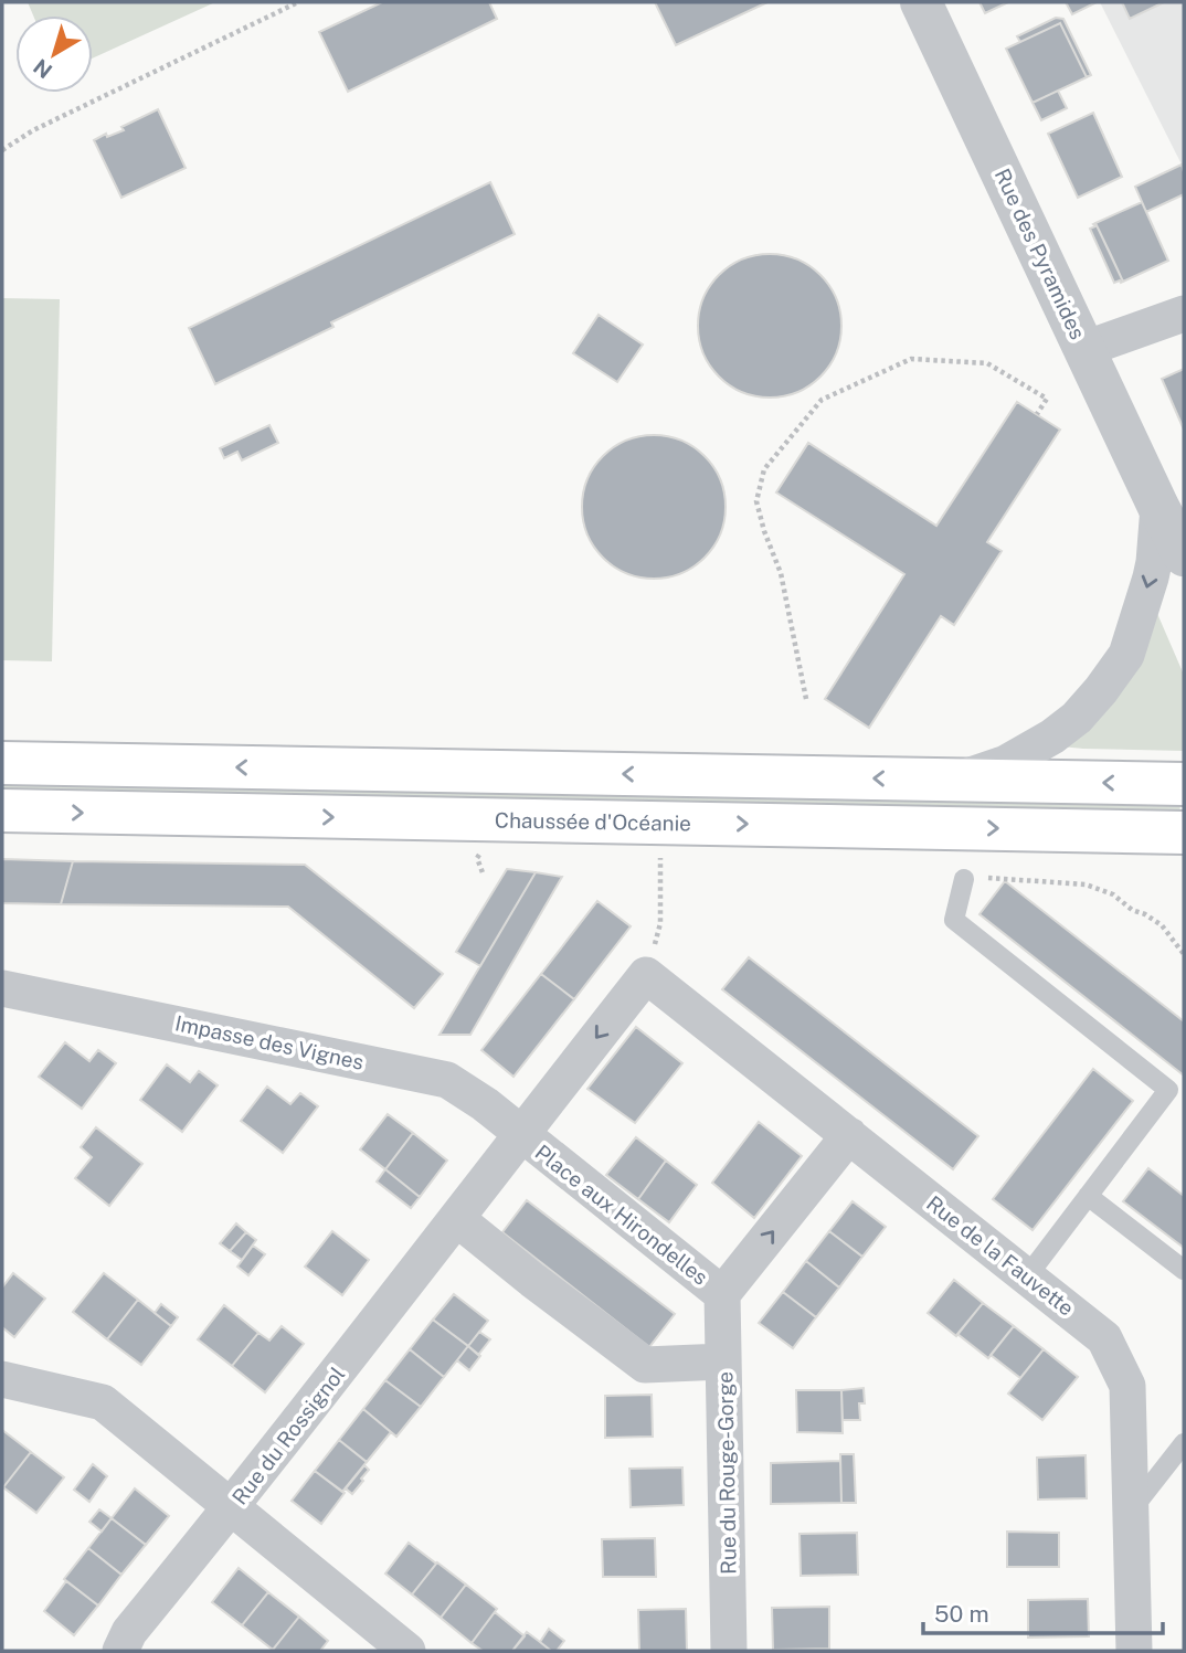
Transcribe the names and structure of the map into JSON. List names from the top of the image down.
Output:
{
  "streets": {
    "main road": ["Chaussée d'Océanie"],
    "street": [
      "Rue des Pyramides",
      "Impasse des Vignes",
      "Place aux Hirondelles",
      "Rue de la Fauvette",
      "Rue du Rossignol",
      "Rue du Rouge-Gorge"
    ]
  },
  "crossings": [
    ["Impasse des Vignes", "Place aux Hirondelles"],
    ["Impasse des Vignes", "Rue du Rossignol"],
    ["Place aux Hirondelles", "Rue de la Fauvette"],
    ["Place aux Hirondelles", "Rue du Rossignol"],
    ["Place aux Hirondelles", "Rue du Rouge-Gorge"]
  ],
  "scale_bar": "50 m",
  "north": "bottom left"
}
